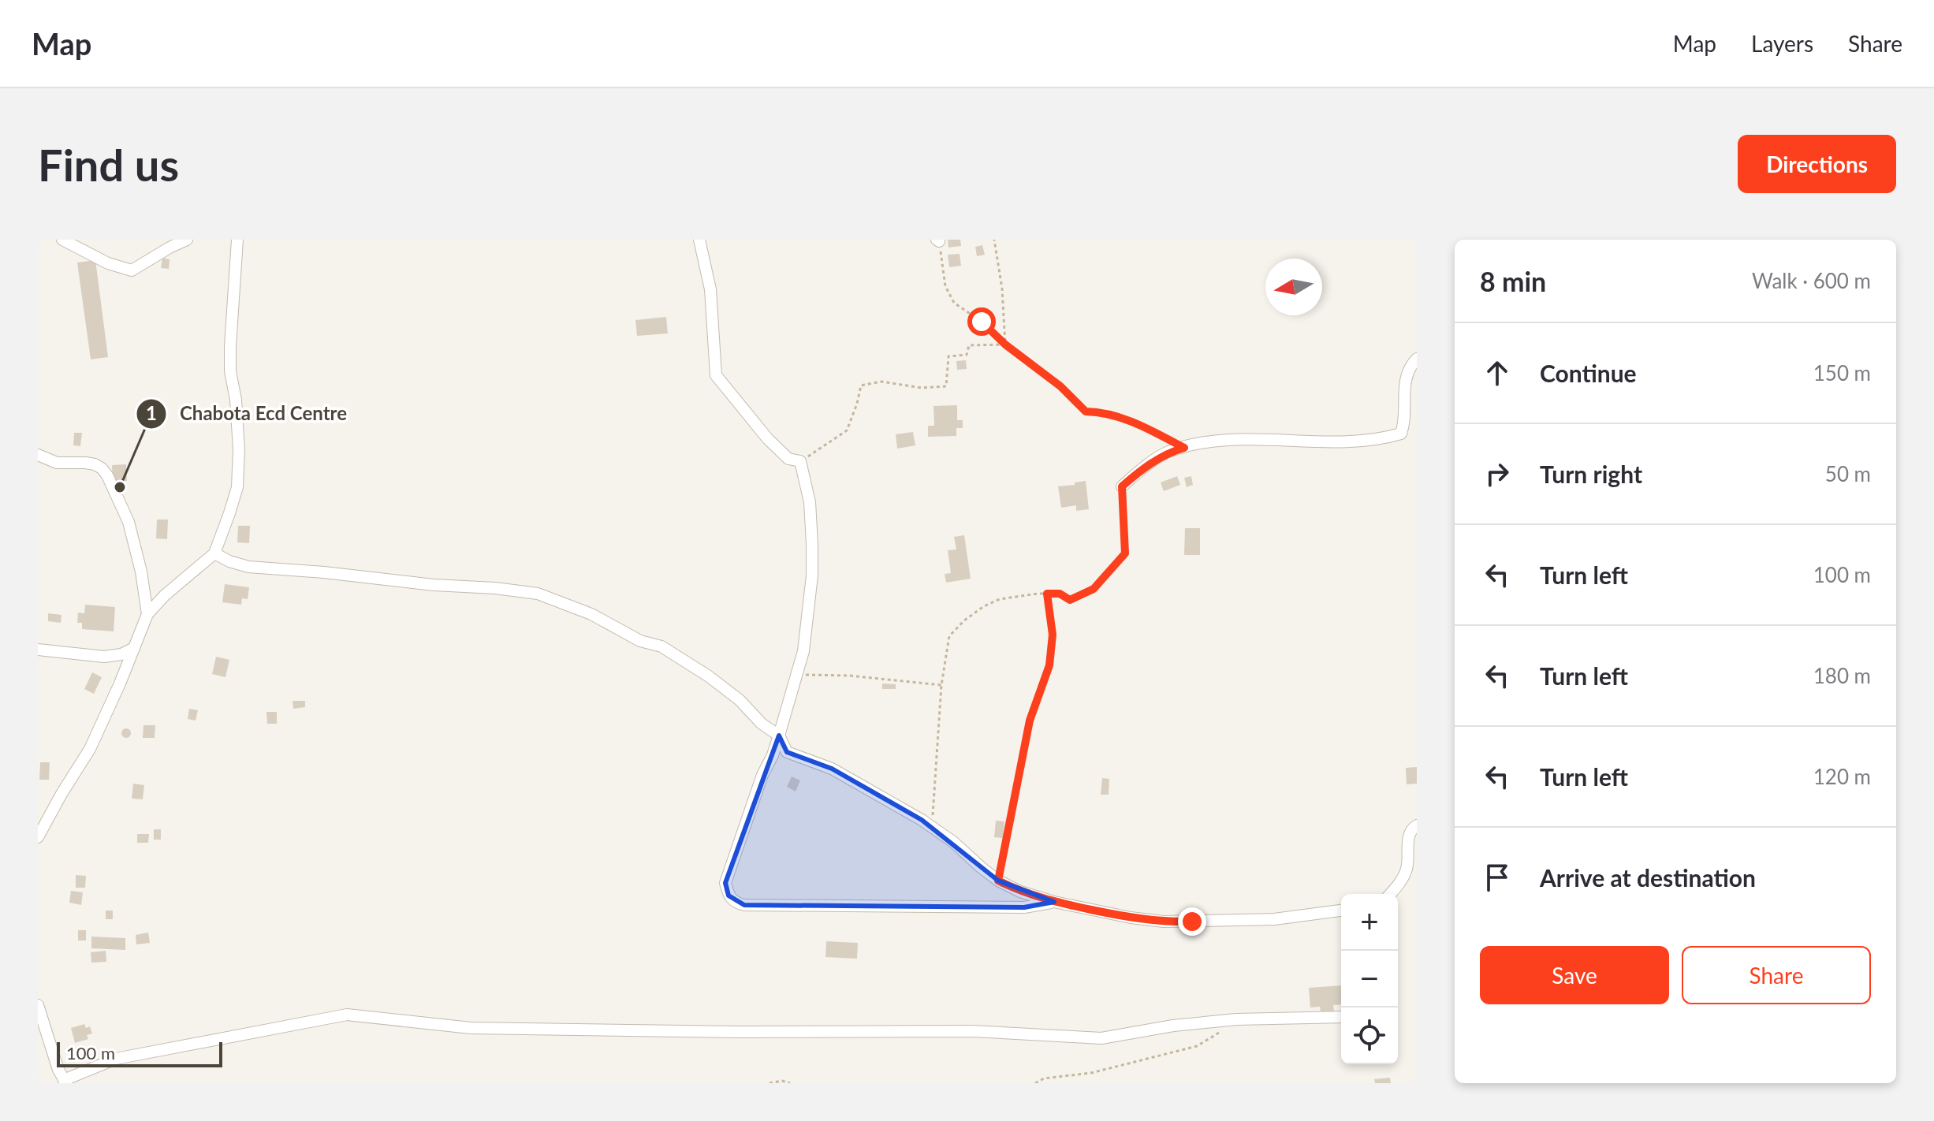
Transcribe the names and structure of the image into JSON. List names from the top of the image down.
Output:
{
  "places": ["Chabota Ecd Centre"],
  "scale_bar": "100 m",
  "north": "left",
  "page": {
    "header": "Map",
    "nav": ["Map", "Layers", "Share"],
    "buttons": [
      "Directions",
      ["Save", "Share"]
    ],
    "title": "Find us",
    "heading": ["8 min", "Walk · 600 m"],
    "list": [
      ["Continue", "150 m"],
      ["Turn right", "50 m"],
      ["Turn left", "100 m"],
      ["Turn left", "180 m"],
      ["Turn left", "120 m"],
      "Arrive at destination"
    ],
    "map_buttons": ["+", "−"],
    "scale": "100 m"
  }
}
